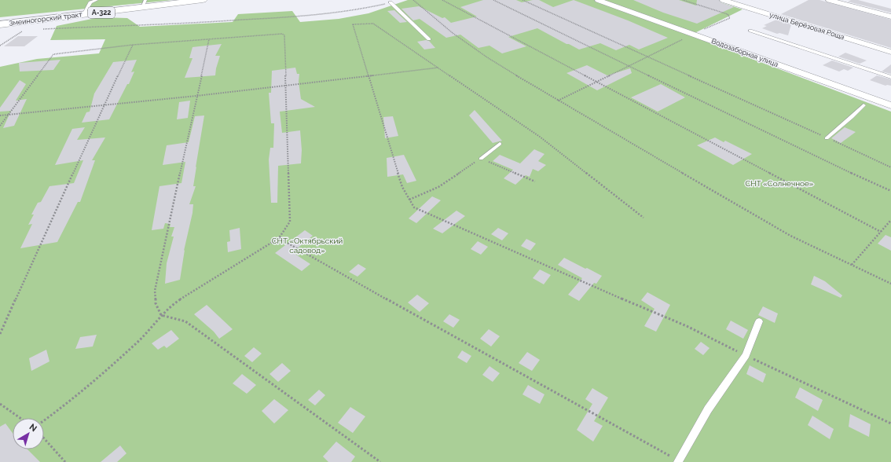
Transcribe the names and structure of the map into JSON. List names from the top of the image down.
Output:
{
  "streets": {
    "highway": ["А-322", "Змеиногорский тракт"],
    "street": ["улица Берёзовая Роща", "Водозаборная улица"]
  },
  "parks": ["СНТ «Солнечное»", "СНТ «Октябрьский садовод»"],
  "north": "top right"
}
